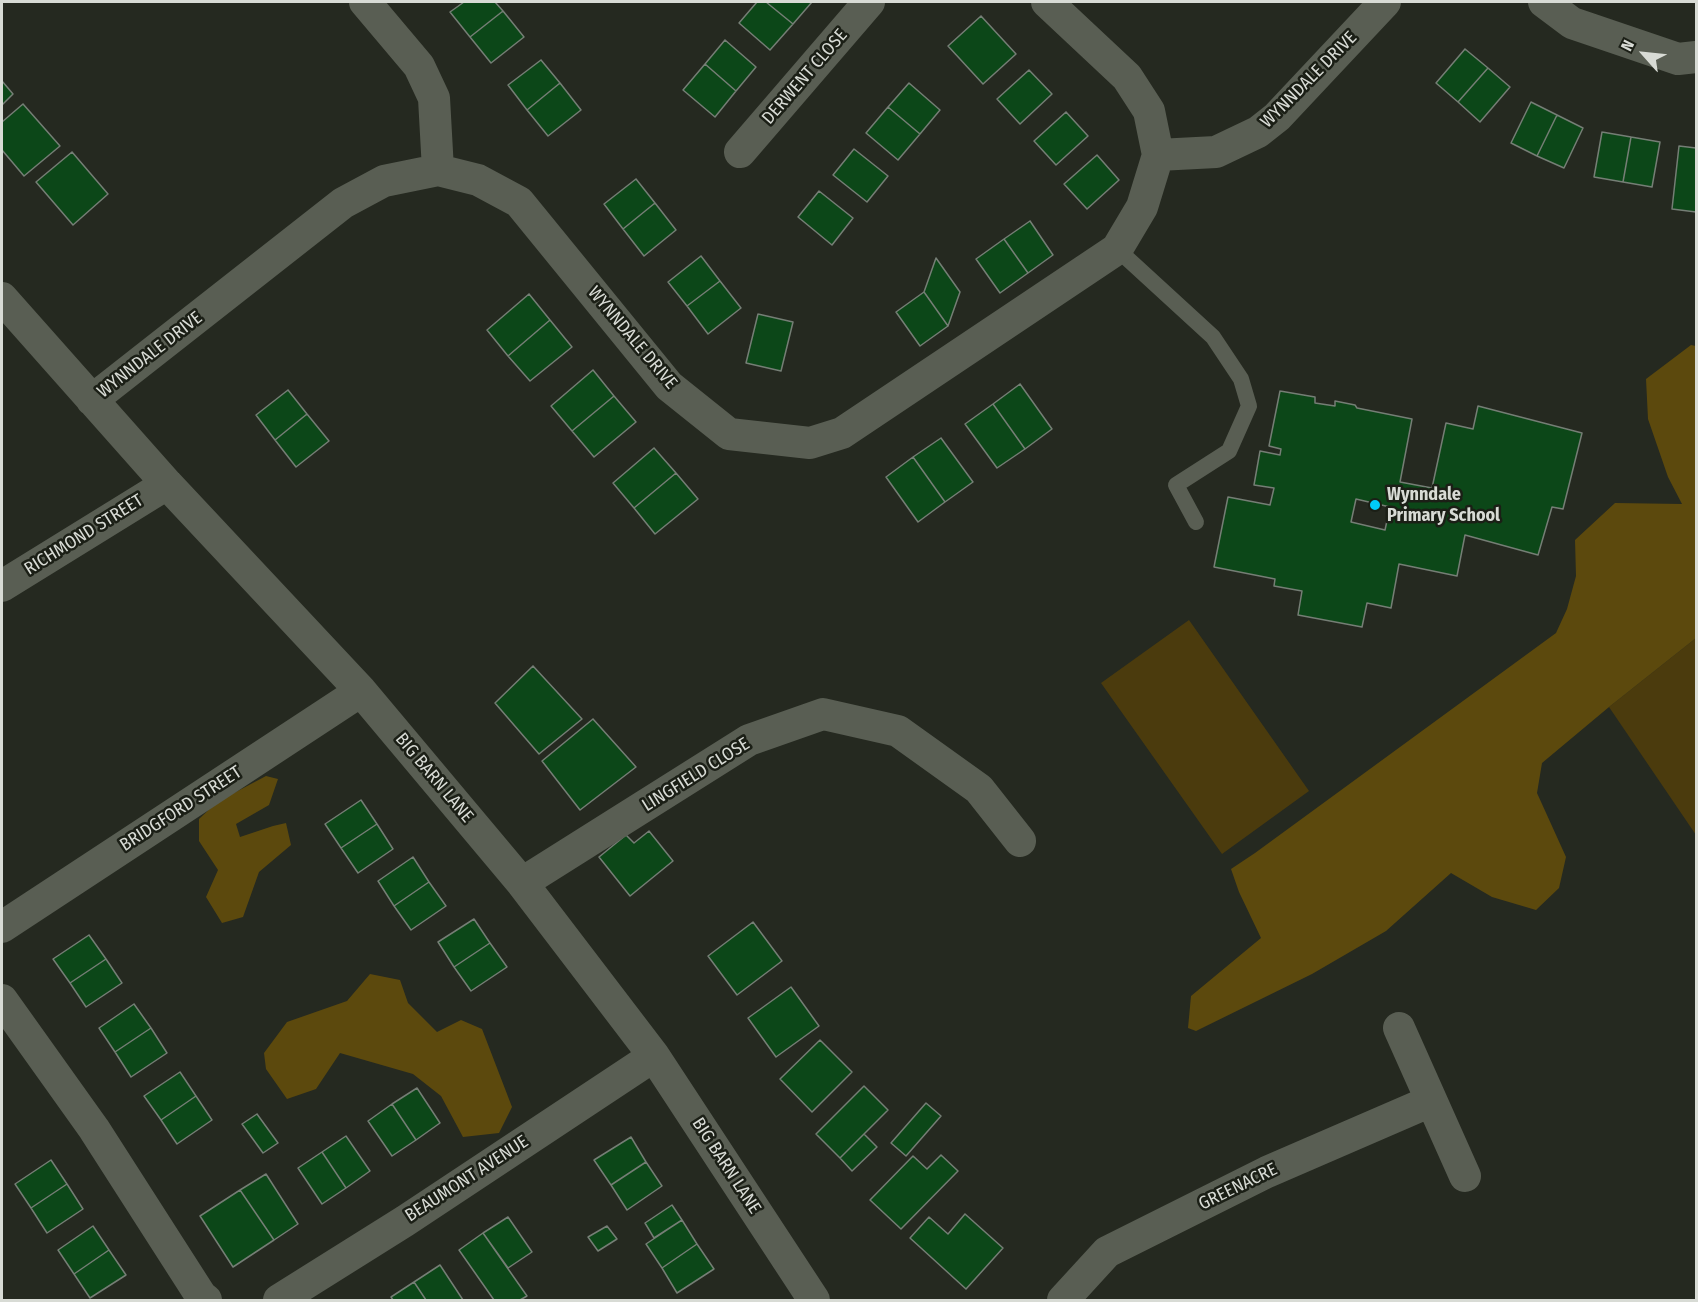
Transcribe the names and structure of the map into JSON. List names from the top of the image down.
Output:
{
  "streets": {
    "street": [
      "DERWENT CLOSE",
      "WYNNDALE DRIVE",
      "RICHMOND STREET",
      "LINGFIELD CLOSE",
      "BIG BARN LANE",
      "BRIDGFORD STREET",
      "BEAUMONT AVENUE",
      "GREENACRE"
    ]
  },
  "crossings": [
    ["WYNNDALE DRIVE", "BIG BARN LANE"],
    ["RICHMOND STREET", "BIG BARN LANE"],
    ["LINGFIELD CLOSE", "BIG BARN LANE"],
    ["BIG BARN LANE", "BRIDGFORD STREET"],
    ["BIG BARN LANE", "BEAUMONT AVENUE"]
  ],
  "places": ["Wynndale Primary School"],
  "north": "top left"
}
